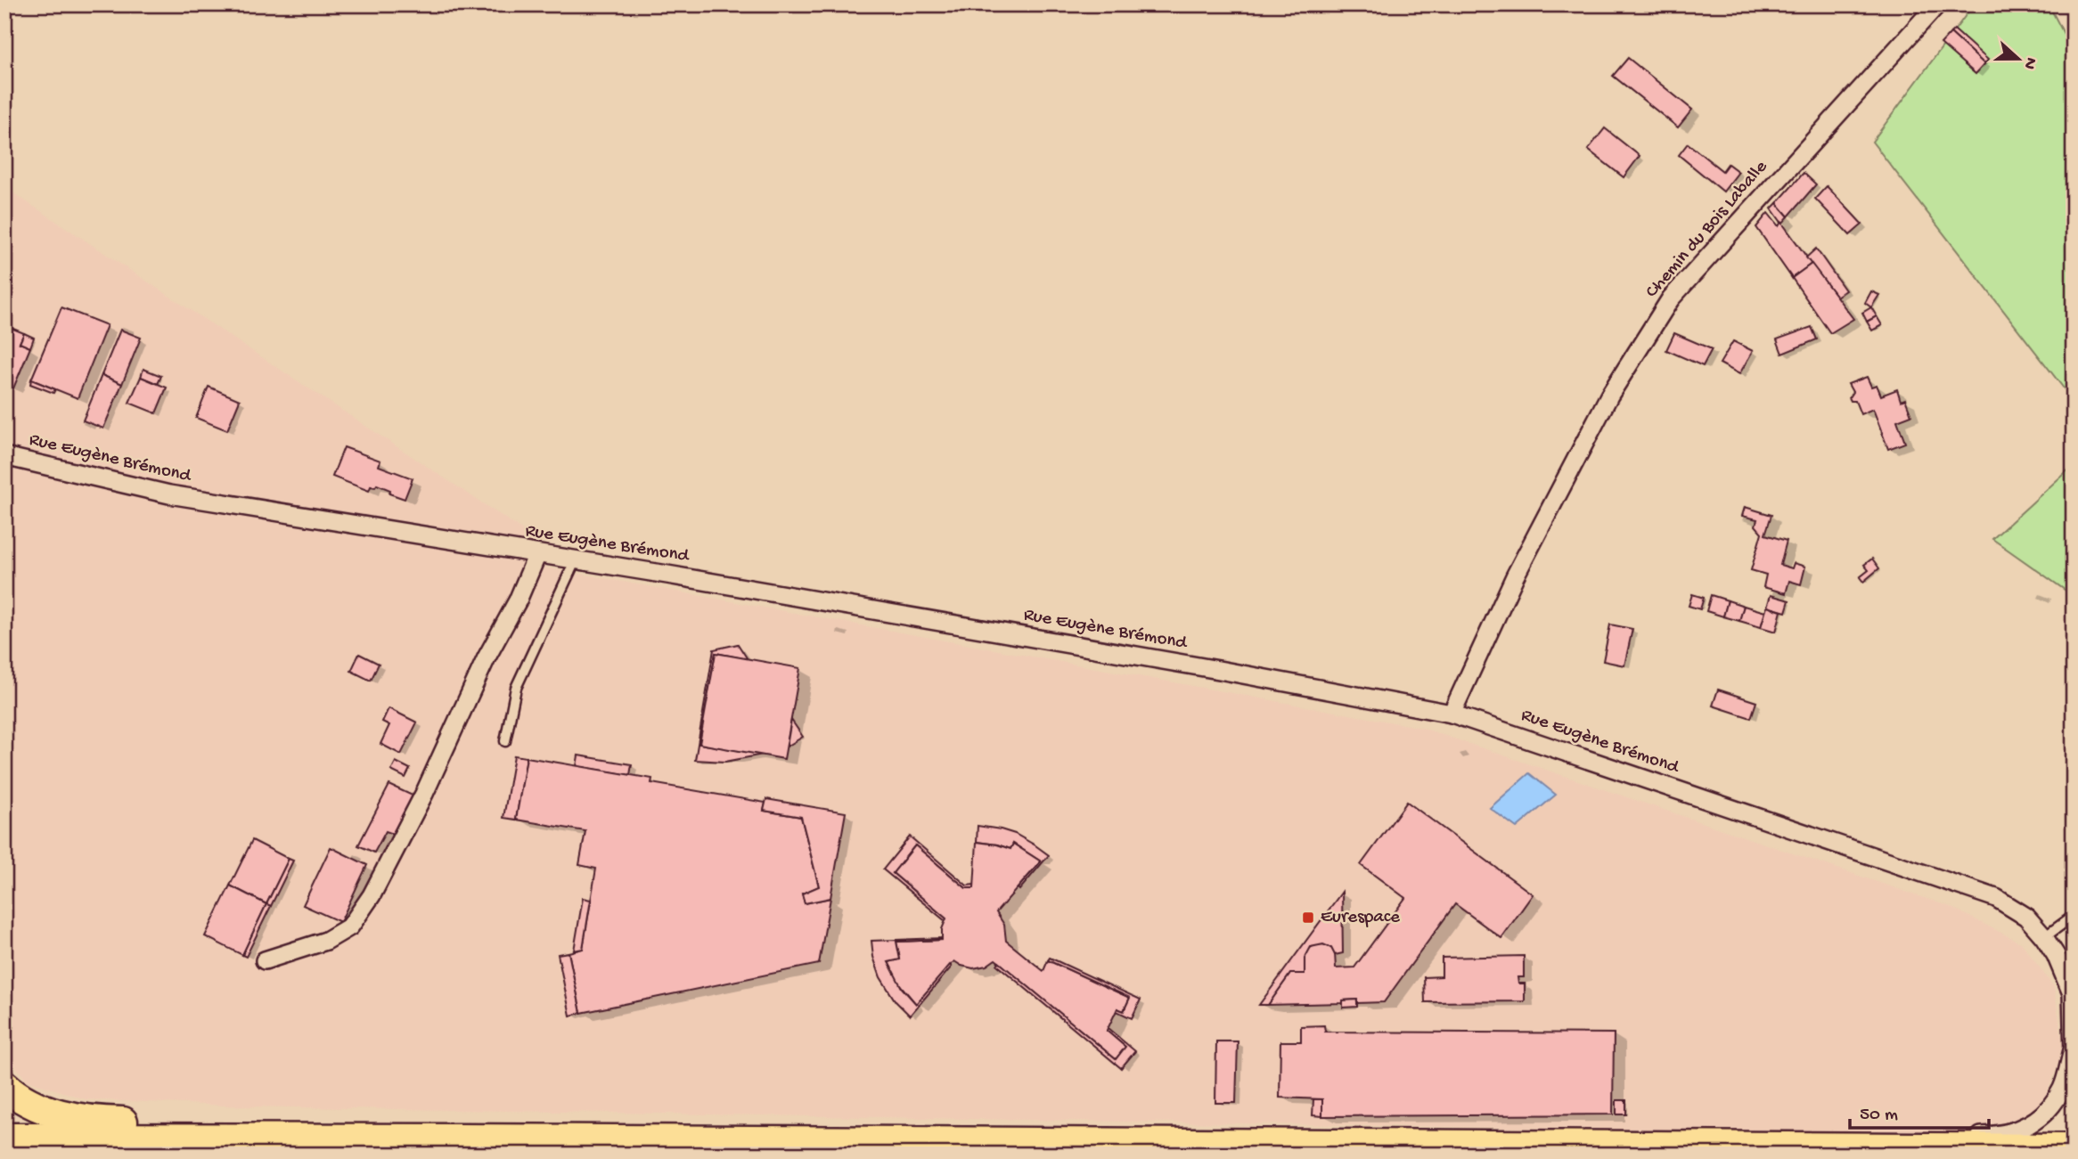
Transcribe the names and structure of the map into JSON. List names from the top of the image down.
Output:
{
  "streets": {
    "street": ["Chemin du Bois Laballe", "Rue Eugène Brémond"]
  },
  "crossings": [
    ["Chemin du Bois Laballe", "Rue Eugène Brémond"]
  ],
  "places": {
    "transit": ["Eurespace"]
  },
  "scale_bar": "50 m",
  "north": "right"
}
